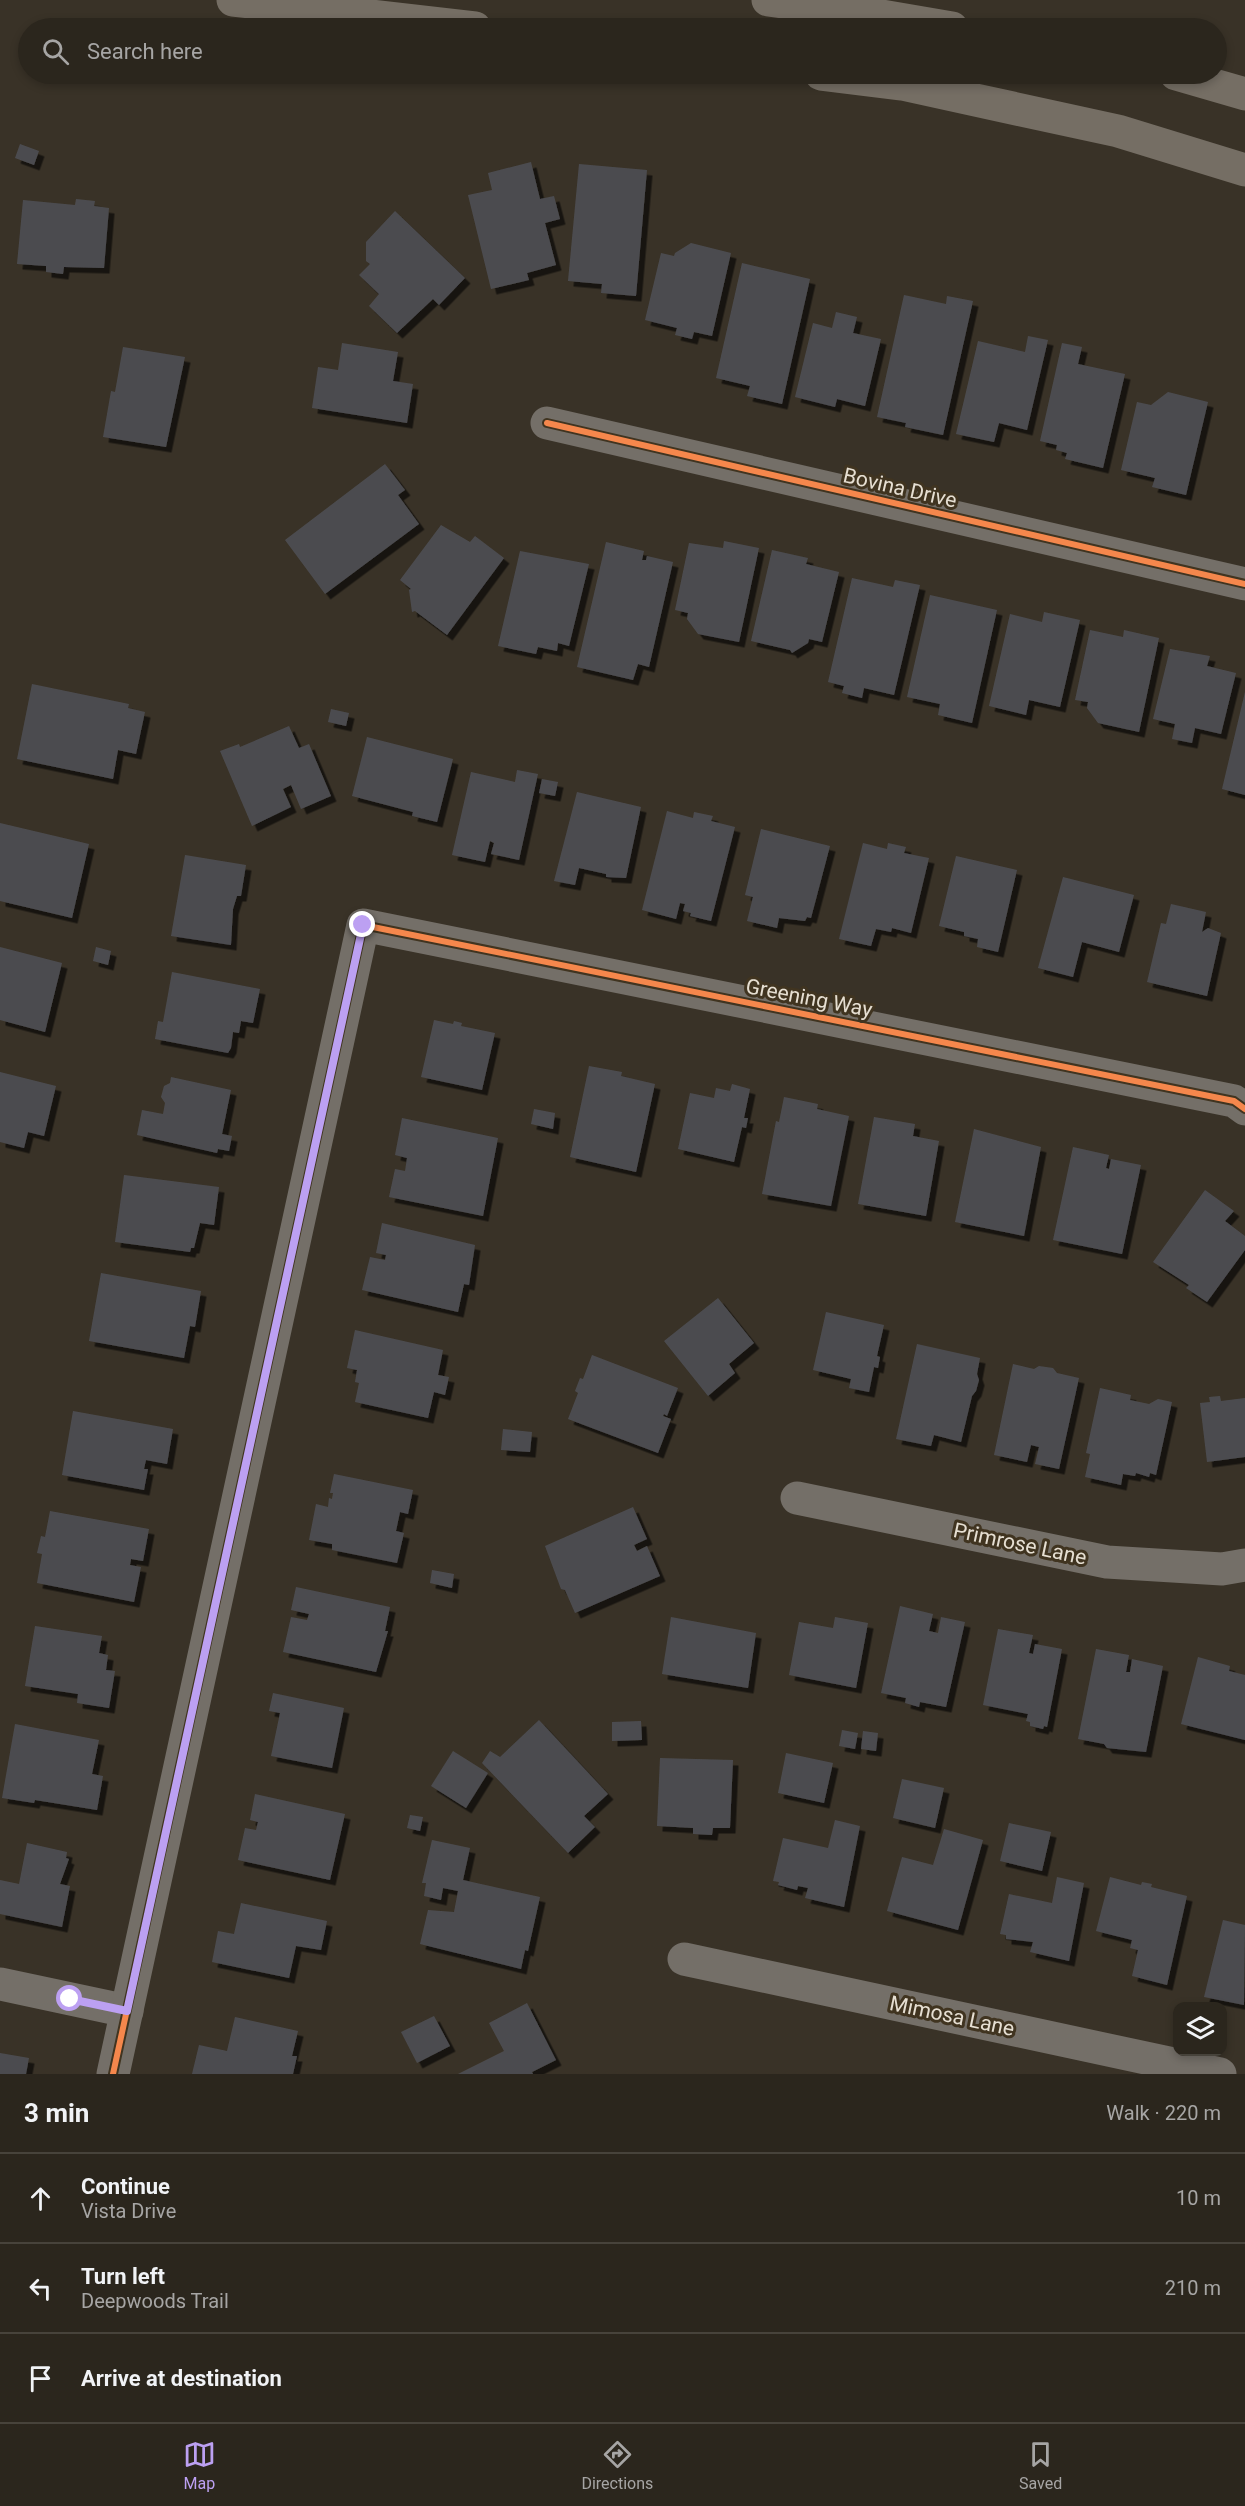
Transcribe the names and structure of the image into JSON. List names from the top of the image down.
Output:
{
  "streets": {
    "street": [
      "Bovina Drive",
      "Greening Way",
      "Primrose Lane",
      "Mimosa Lane"
    ]
  },
  "page": {
    "search": "Search here",
    "heading": ["3 min", "Walk · 220 m"],
    "list": [
      ["Continue", "Vista Drive", "10 m"],
      ["Turn left", "Deepwoods Trail", "210 m"],
      "Arrive at destination"
    ],
    "nav": ["Map", "Directions", "Saved"]
  }
}
